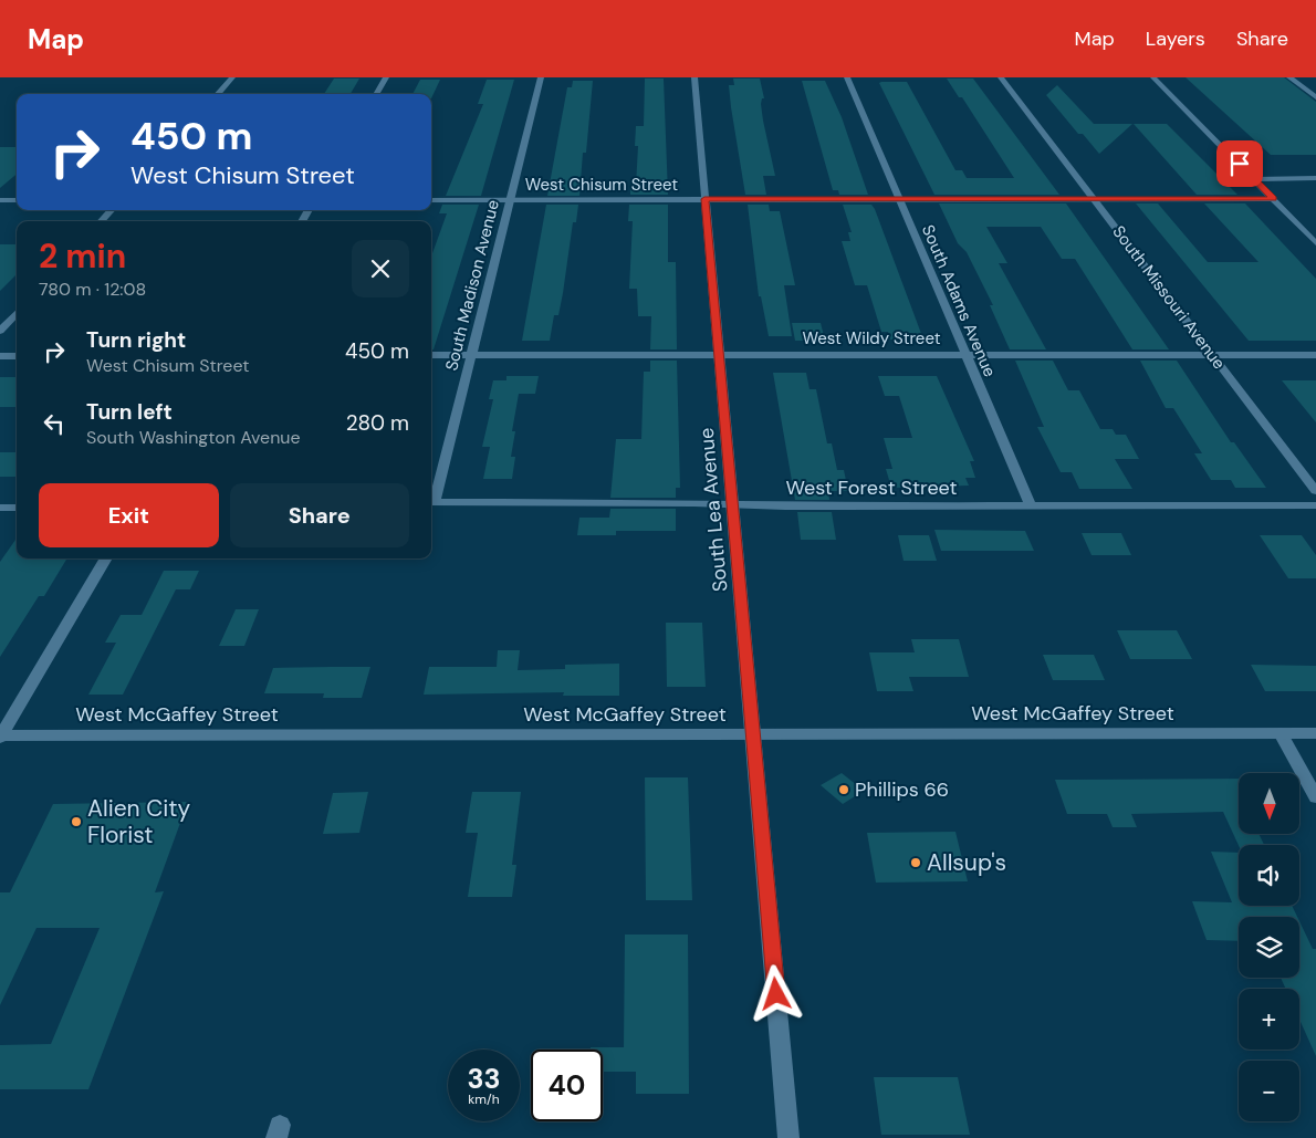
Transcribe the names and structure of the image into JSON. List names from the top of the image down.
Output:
{
  "streets": {
    "street": [
      "West Chisum Street",
      "South Madison Avenue",
      "South Missouri Avenue",
      "South Adams Avenue",
      "West Wildy Street",
      "West Forest Street",
      "South Lea Avenue",
      "West McGaffey Street"
    ]
  },
  "crossings": [
    ["West Chisum Street", "South Madison Avenue"],
    ["West Chisum Street", "South Missouri Avenue"],
    ["West Chisum Street", "South Adams Avenue"],
    ["West Chisum Street", "South Lea Avenue"],
    ["South Madison Avenue", "West Wildy Street"],
    ["South Madison Avenue", "West Forest Street"],
    ["South Missouri Avenue", "West Wildy Street"],
    ["South Adams Avenue", "West Wildy Street"],
    ["South Adams Avenue", "West Forest Street"],
    ["West Wildy Street", "South Lea Avenue"],
    ["West Forest Street", "South Lea Avenue"],
    ["South Lea Avenue", "West McGaffey Street"]
  ],
  "places": ["Phillips 66", "Alien City Florist", "Allsup's"],
  "north": "bottom",
  "page": {
    "header": "Map",
    "nav": ["Map", "Layers", "Share"],
    "turn": ["450 m", "West Chisum Street"],
    "heading": ["2 min", "780 m · 12:08"],
    "list": [
      {
        "name": "Turn right",
        "note": "West Chisum Street",
        "value": "450 m"
      },
      {
        "name": "Turn left",
        "note": "South Washington Avenue",
        "value": "280 m"
      }
    ],
    "buttons": ["Exit", "Share"],
    "map_buttons": ["+", "−"],
    "speed": "33 km/h",
    "limit": "40"
  }
}
